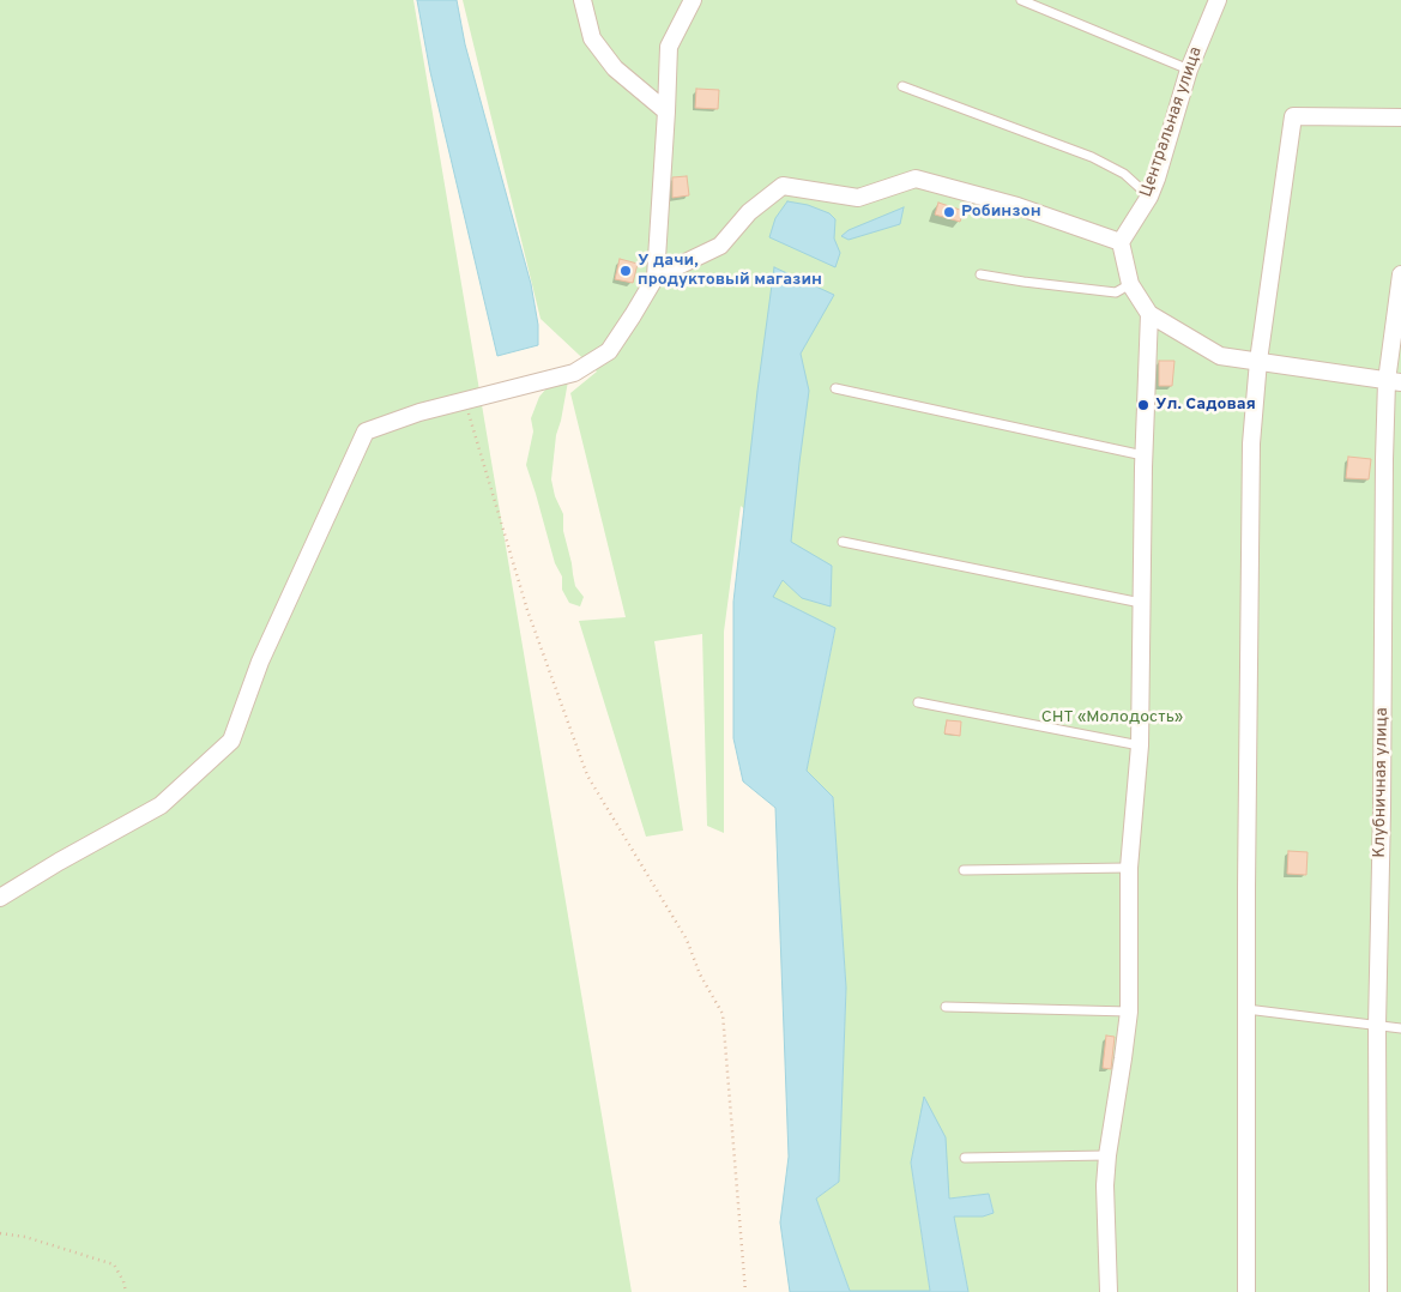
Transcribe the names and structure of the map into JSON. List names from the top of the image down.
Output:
{
  "streets": {
    "street": ["Центральная улица", "Клубничная улица"]
  },
  "parks": ["СНТ «Молодость»"],
  "places": ["Робинзон", "У дачи, продуктовый магазин", "Ул. Садовая"]
}
